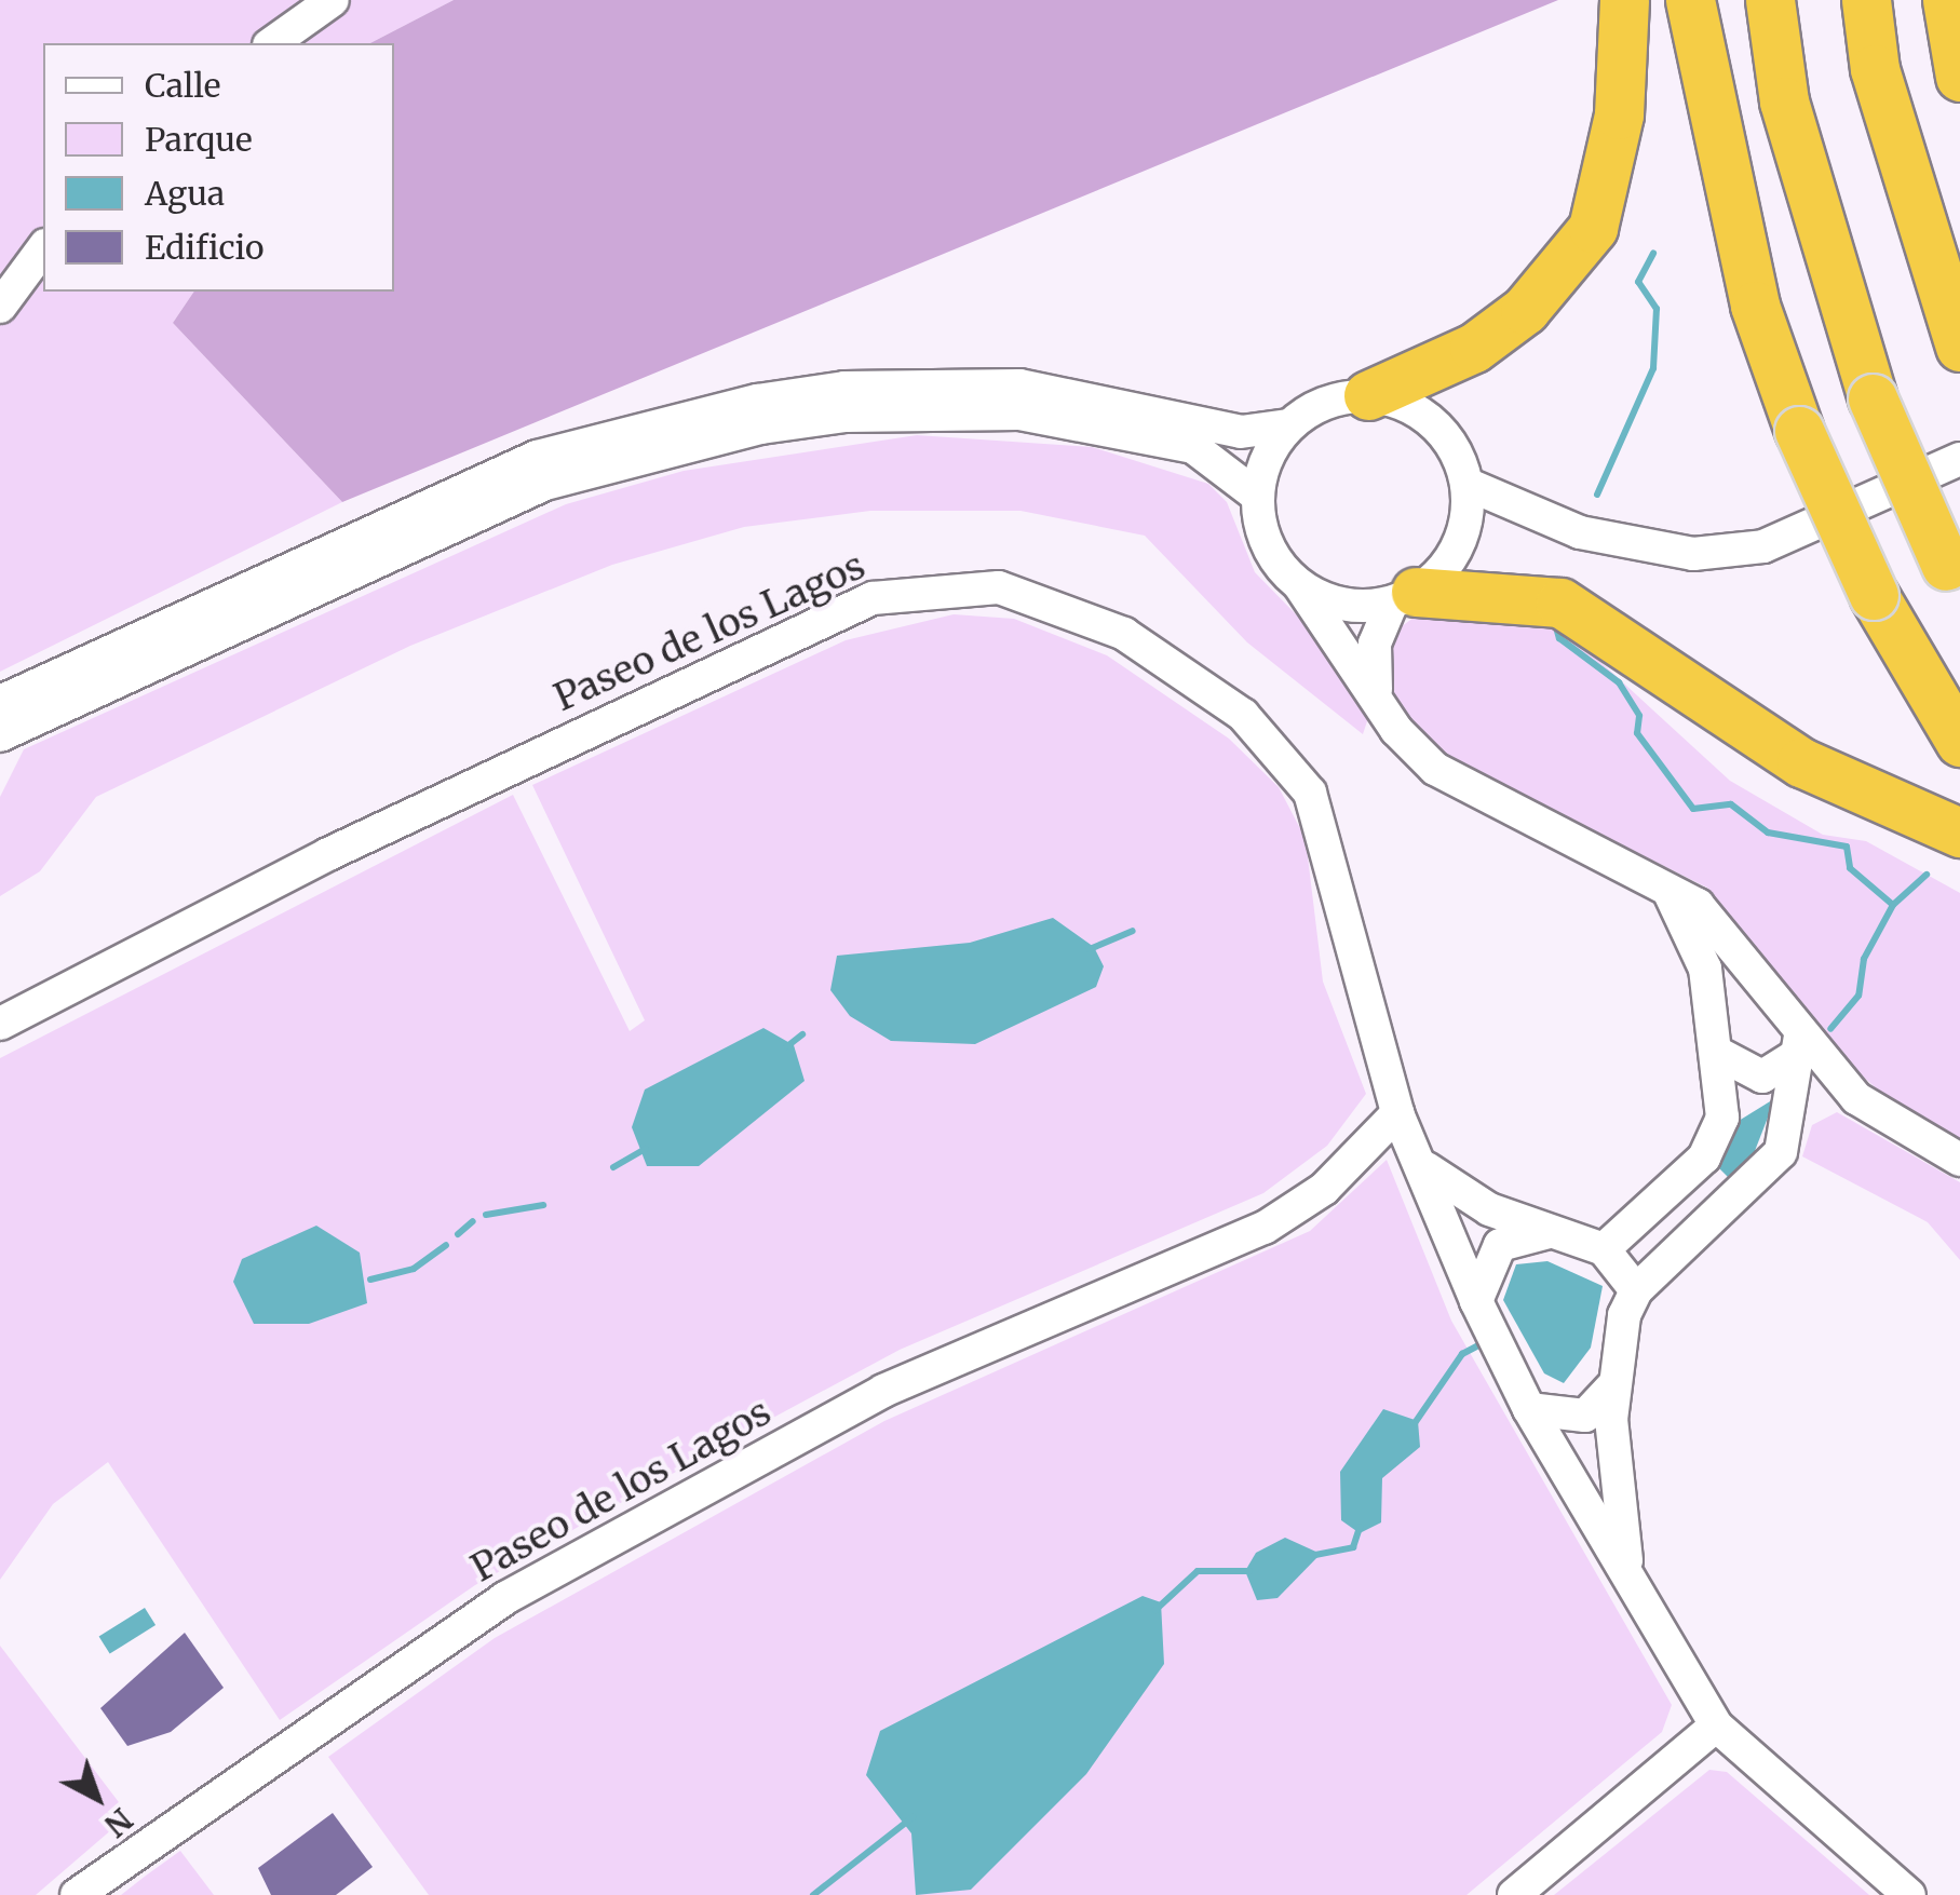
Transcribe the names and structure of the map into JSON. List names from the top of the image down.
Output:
{
  "streets": {
    "street": ["Paseo de los Lagos"]
  },
  "legend": [
    "Calle",
    "Parque",
    "Agua",
    "Edificio"
  ],
  "north": "bottom right"
}
